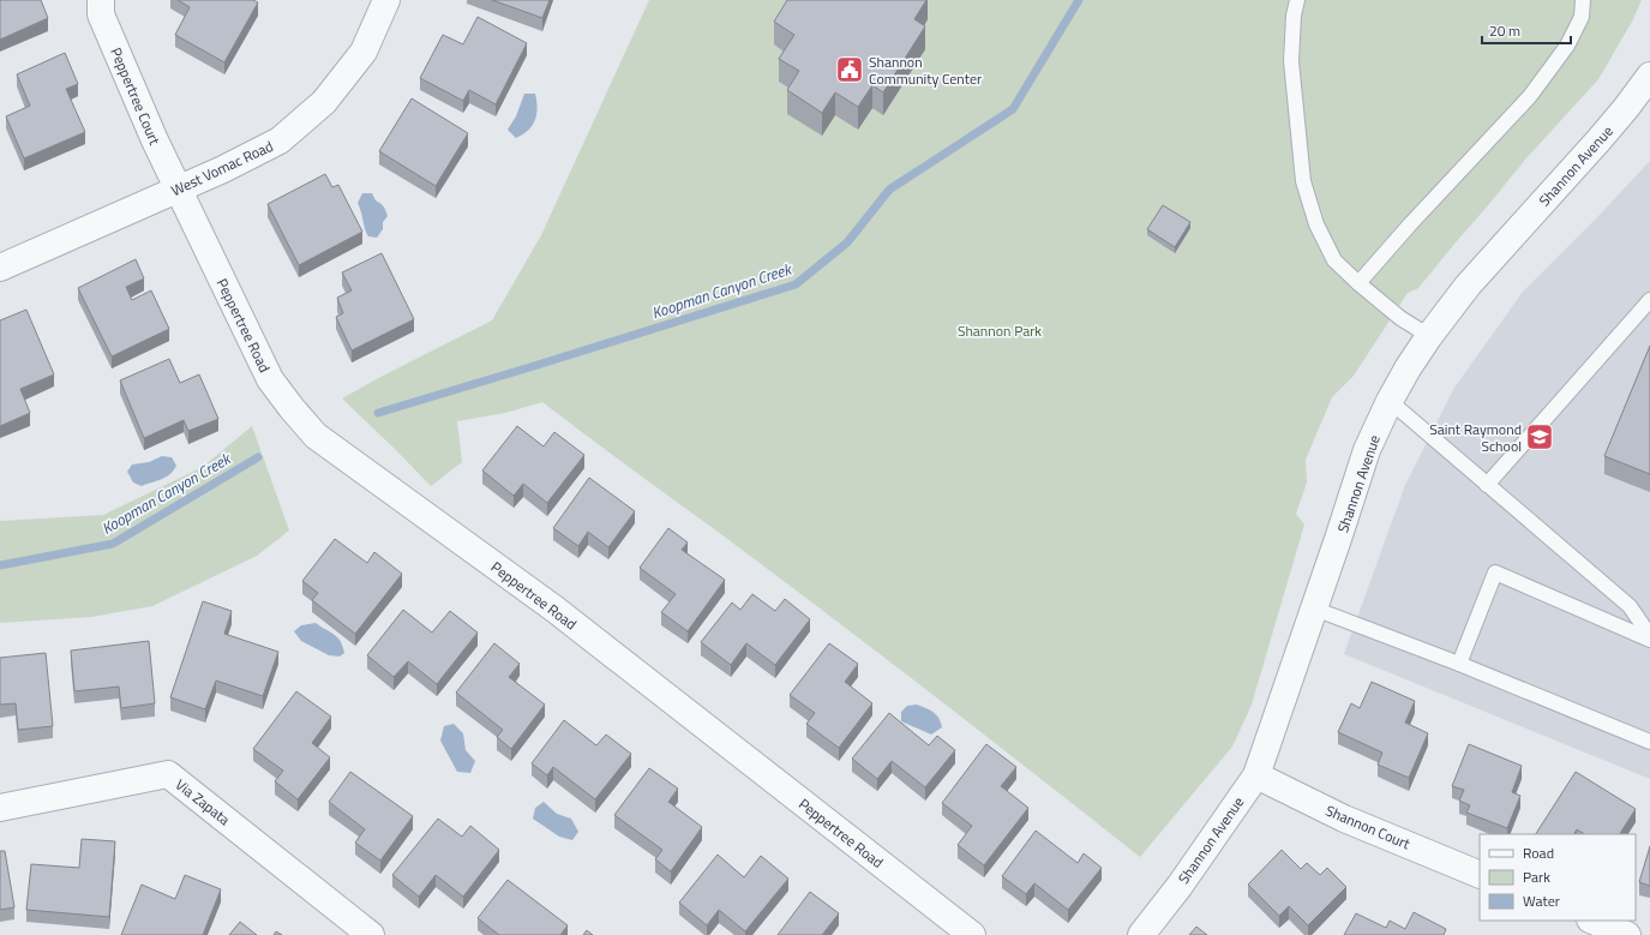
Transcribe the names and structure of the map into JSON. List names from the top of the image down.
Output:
{
  "streets": {
    "street": [
      "Peppertree Court",
      "Shannon Avenue",
      "West Vomac Road",
      "Peppertree Road",
      "Via Zapata",
      "Shannon Court"
    ]
  },
  "crossings": [
    ["Peppertree Court", "West Vomac Road"],
    ["Peppertree Court", "Peppertree Road"],
    ["Shannon Avenue", "Shannon Court"],
    ["West Vomac Road", "Peppertree Road"]
  ],
  "water": ["Koopman Canyon Creek"],
  "parks": ["Shannon Park"],
  "places": {
    "public building": ["Shannon Community Center"],
    "school or university": ["Saint Raymond School"]
  },
  "legend": ["Road", "Park", "Water"],
  "scale_bar": "20 m"
}
